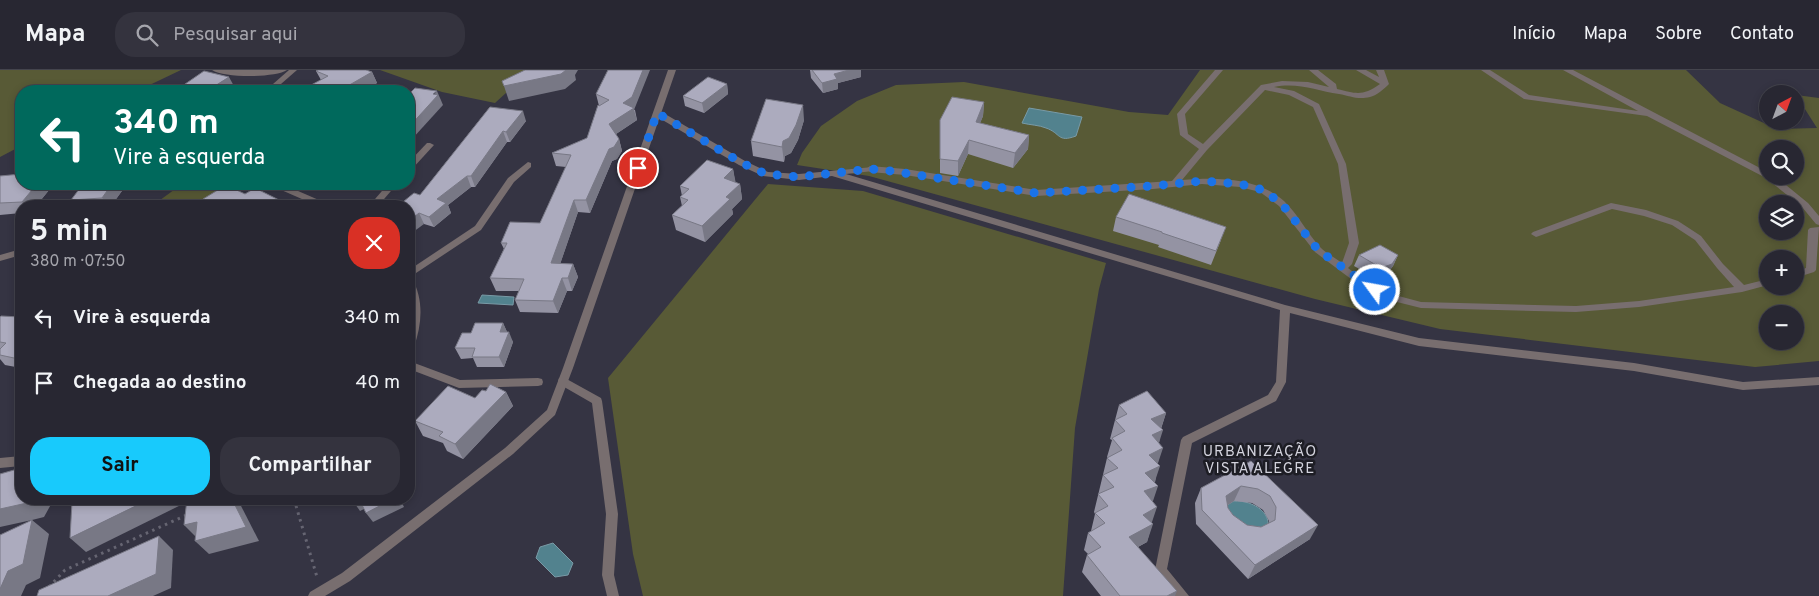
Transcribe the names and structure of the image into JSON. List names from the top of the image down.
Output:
{
  "districts": ["URBANIZAÇÃO VISTA ALEGRE"],
  "north": "top right",
  "page": {
    "header": "Mapa",
    "search": "Pesquisar aqui",
    "nav": [
      "Início",
      "Mapa",
      "Sobre",
      "Contato"
    ],
    "map_buttons": ["+", "−"],
    "turn": ["340 m", "Vire à esquerda"],
    "heading": ["5 min", "380 m · 07:50"],
    "list": [
      {
        "name": "Vire à esquerda",
        "value": "340 m"
      },
      {
        "name": "Chegada ao destino",
        "value": "40 m"
      }
    ],
    "buttons": ["Sair", "Compartilhar"]
  }
}
